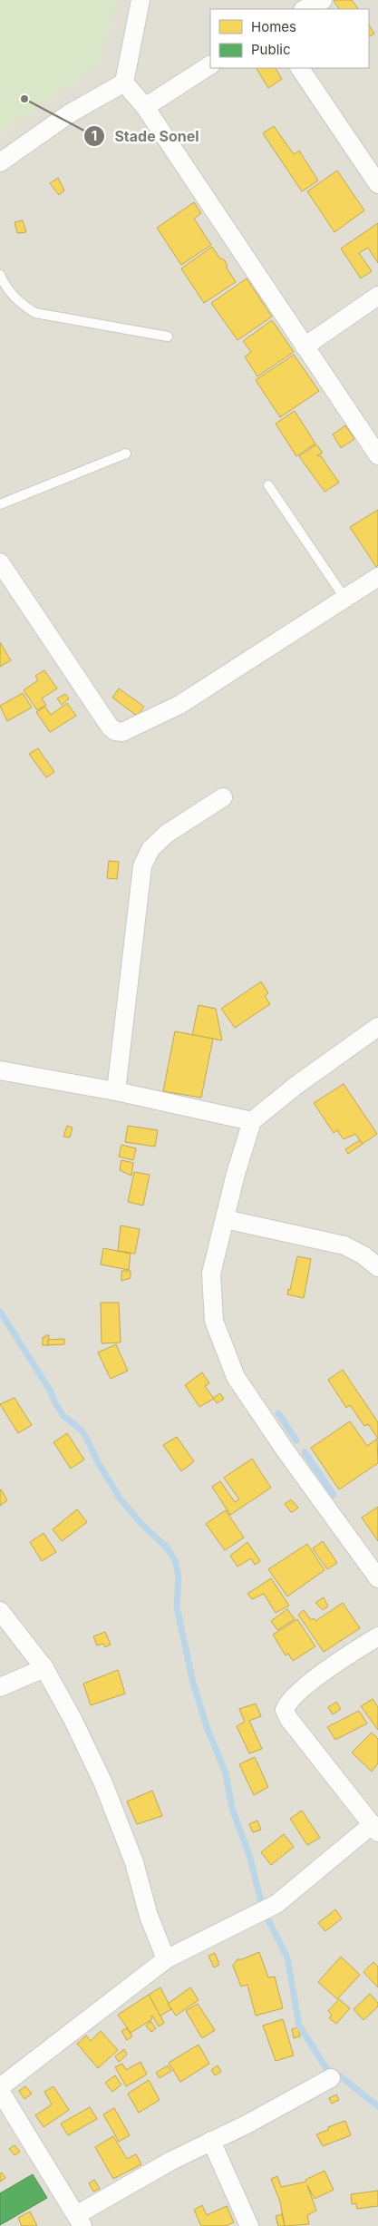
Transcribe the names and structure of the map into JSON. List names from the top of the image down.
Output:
{
  "places": ["Stade Sonel"],
  "legend": ["Homes", "Public"]
}
